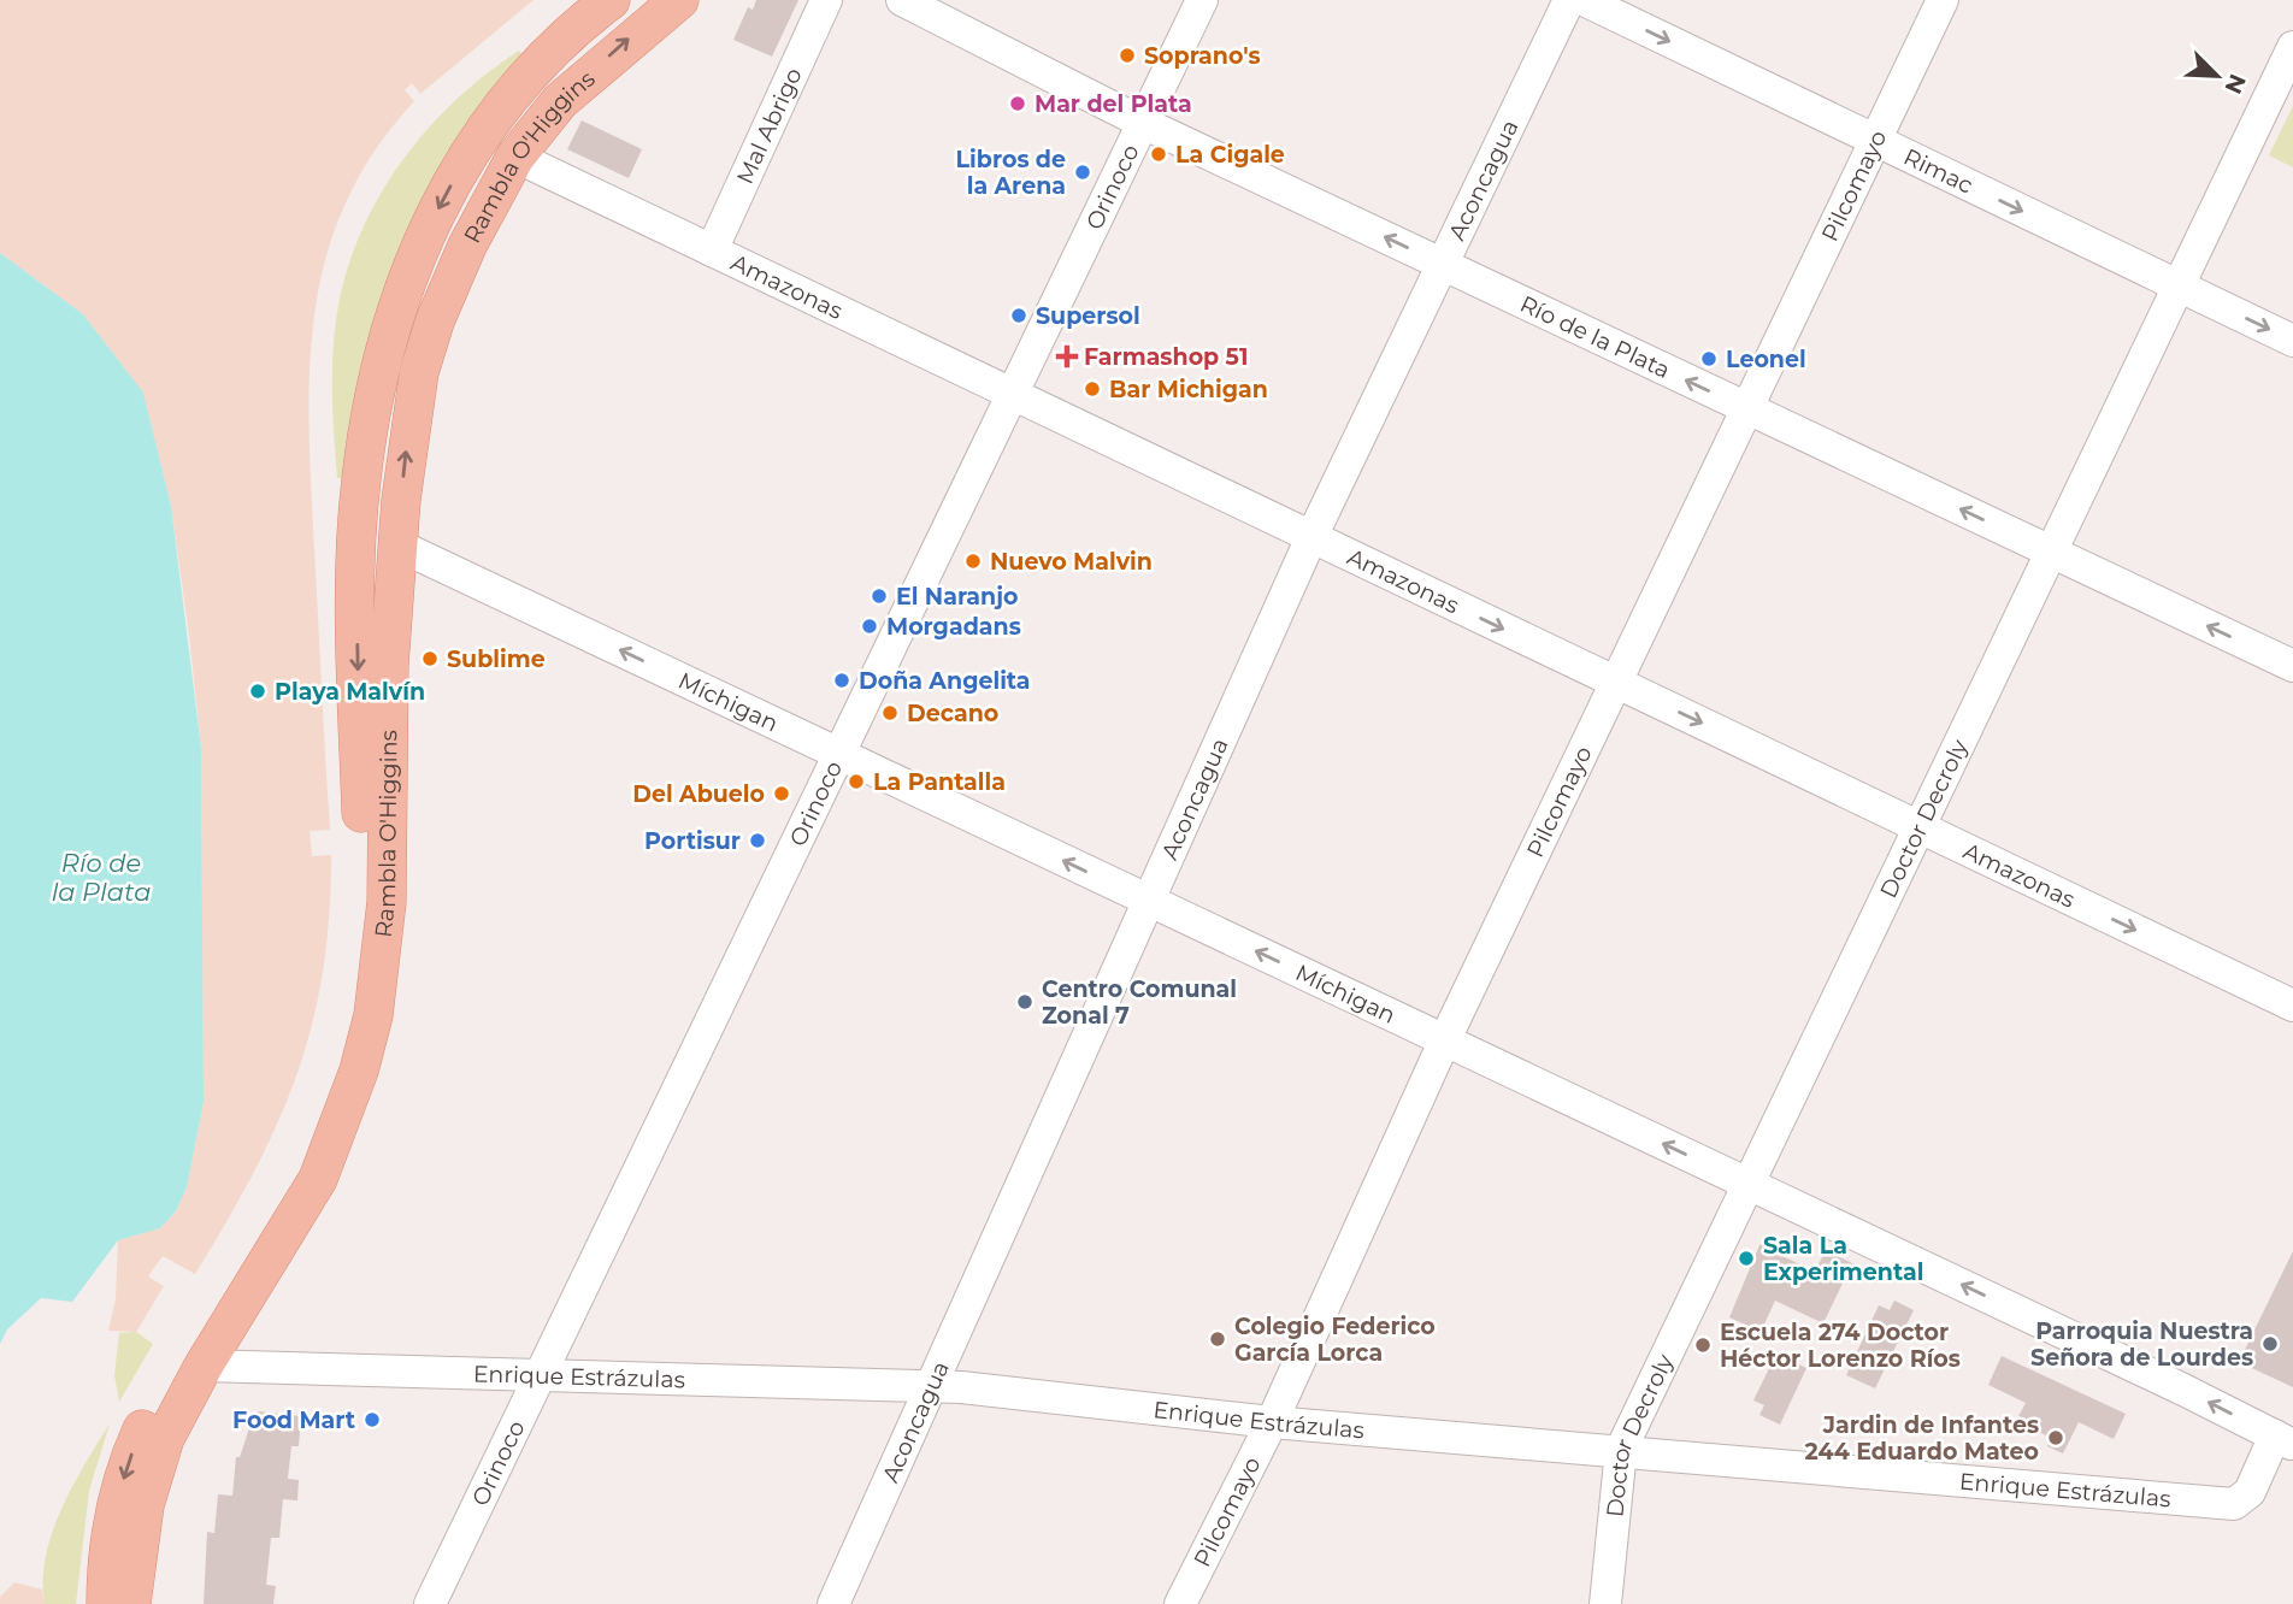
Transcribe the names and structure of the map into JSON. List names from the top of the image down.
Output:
{
  "streets": {
    "main road": ["Rambla O'Higgins"],
    "street": [
      "Mal Abrigo",
      "Rimac",
      "Aconcagua",
      "Pilcomayo",
      "Orinoco",
      "Amazonas",
      "Río de la Plata",
      "Míchigan",
      "Doctor Decroly",
      "Enrique Estrázulas"
    ]
  },
  "crossings": [
    ["Mal Abrigo", "Amazonas"],
    ["Rambla O'Higgins", "Amazonas"],
    ["Rambla O'Higgins", "Míchigan"],
    ["Rambla O'Higgins", "Enrique Estrázulas"],
    ["Rimac", "Pilcomayo"],
    ["Rimac", "Doctor Decroly"],
    ["Aconcagua", "Amazonas"],
    ["Aconcagua", "Río de la Plata"],
    ["Aconcagua", "Míchigan"],
    ["Aconcagua", "Enrique Estrázulas"],
    ["Pilcomayo", "Amazonas"],
    ["Pilcomayo", "Río de la Plata"],
    ["Pilcomayo", "Míchigan"],
    ["Pilcomayo", "Enrique Estrázulas"],
    ["Orinoco", "Amazonas"],
    ["Orinoco", "Río de la Plata"],
    ["Orinoco", "Míchigan"],
    ["Orinoco", "Enrique Estrázulas"],
    ["Amazonas", "Doctor Decroly"],
    ["Río de la Plata", "Doctor Decroly"],
    ["Míchigan", "Doctor Decroly"],
    ["Míchigan", "Enrique Estrázulas"],
    ["Doctor Decroly", "Enrique Estrázulas"]
  ],
  "one_way": [
    "Rimac",
    "Amazonas",
    "Río de la Plata",
    "Míchigan"
  ],
  "water": ["Río de la Plata"],
  "places": {
    "other": [
      "Soprano's",
      "Mar del Plata",
      "La Cigale",
      "Libros de la Arena",
      "Supersol",
      "Leonel",
      "Bar Michigan",
      "Nuevo Malvin",
      "El Naranjo",
      "Morgadans",
      "Sublime",
      "Doña Angelita",
      "Playa Malvín",
      "Decano",
      "La Pantalla",
      "Del Abuelo",
      "Portisur",
      "Centro Comunal Zonal 7",
      "Sala La Experimental",
      "Colegio Federico García Lorca",
      "Parroquia Nuestra Señora de Lourdes",
      "Escuela 274 Doctor Héctor Lorenzo Ríos",
      "Food Mart",
      "Jardin de Infantes 244 Eduardo Mateo"
    ],
    "health": ["Farmashop 51"]
  },
  "north": "bottom right"
}
